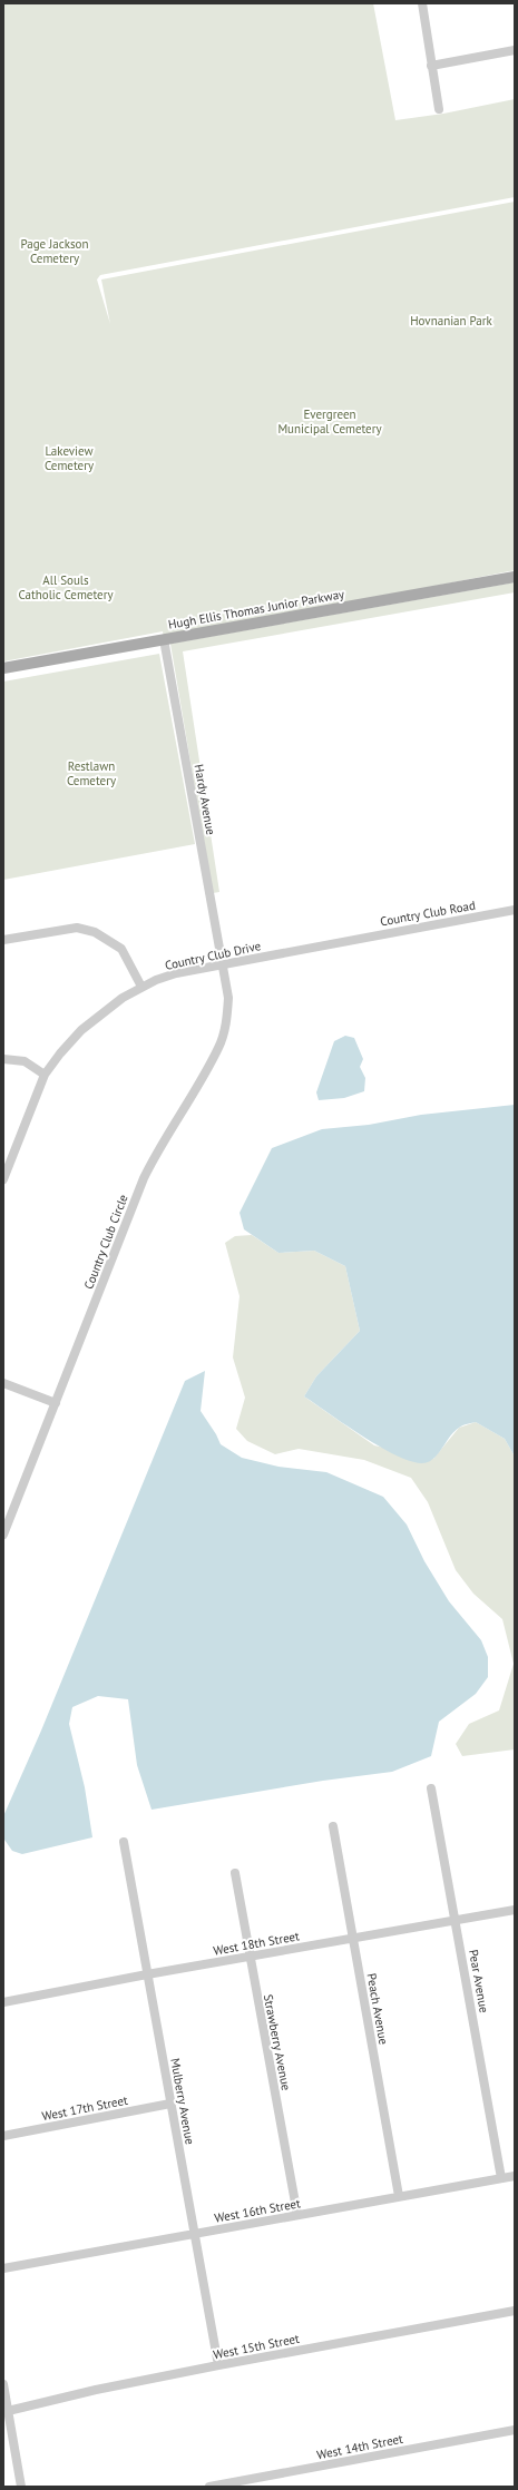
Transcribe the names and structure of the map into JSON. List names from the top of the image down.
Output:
{
  "streets": {
    "main road": ["Hugh Ellis Thomas Junior Parkway"],
    "street": [
      "Hardy Avenue",
      "Country Club Road",
      "Country Club Drive",
      "Country Club Circle",
      "West 18th Street",
      "Pear Avenue",
      "Peach Avenue",
      "Strawberry Avenue",
      "Mulberry Avenue",
      "West 17th Street",
      "West 16th Street",
      "West 15th Street",
      "West 14th Street"
    ]
  },
  "crossings": [
    ["Hugh Ellis Thomas Junior Parkway", "Hardy Avenue"],
    ["Hardy Avenue", "Country Club Drive"],
    ["Hardy Avenue", "Country Club Circle"],
    ["Country Club Road", "Country Club Drive"],
    ["Country Club Drive", "Country Club Circle"],
    ["West 18th Street", "Pear Avenue"],
    ["West 18th Street", "Peach Avenue"],
    ["West 18th Street", "Strawberry Avenue"],
    ["West 18th Street", "Mulberry Avenue"],
    ["Pear Avenue", "West 16th Street"],
    ["Peach Avenue", "West 16th Street"],
    ["Strawberry Avenue", "West 16th Street"],
    ["Mulberry Avenue", "West 17th Street"],
    ["Mulberry Avenue", "West 16th Street"],
    ["Mulberry Avenue", "West 15th Street"]
  ],
  "parks": [
    "Page Jackson Cemetery",
    "Hovnanian Park",
    "Evergreen Municipal Cemetery",
    "Lakeview Cemetery",
    "All Souls Catholic Cemetery",
    "Restlawn Cemetery"
  ]
}
